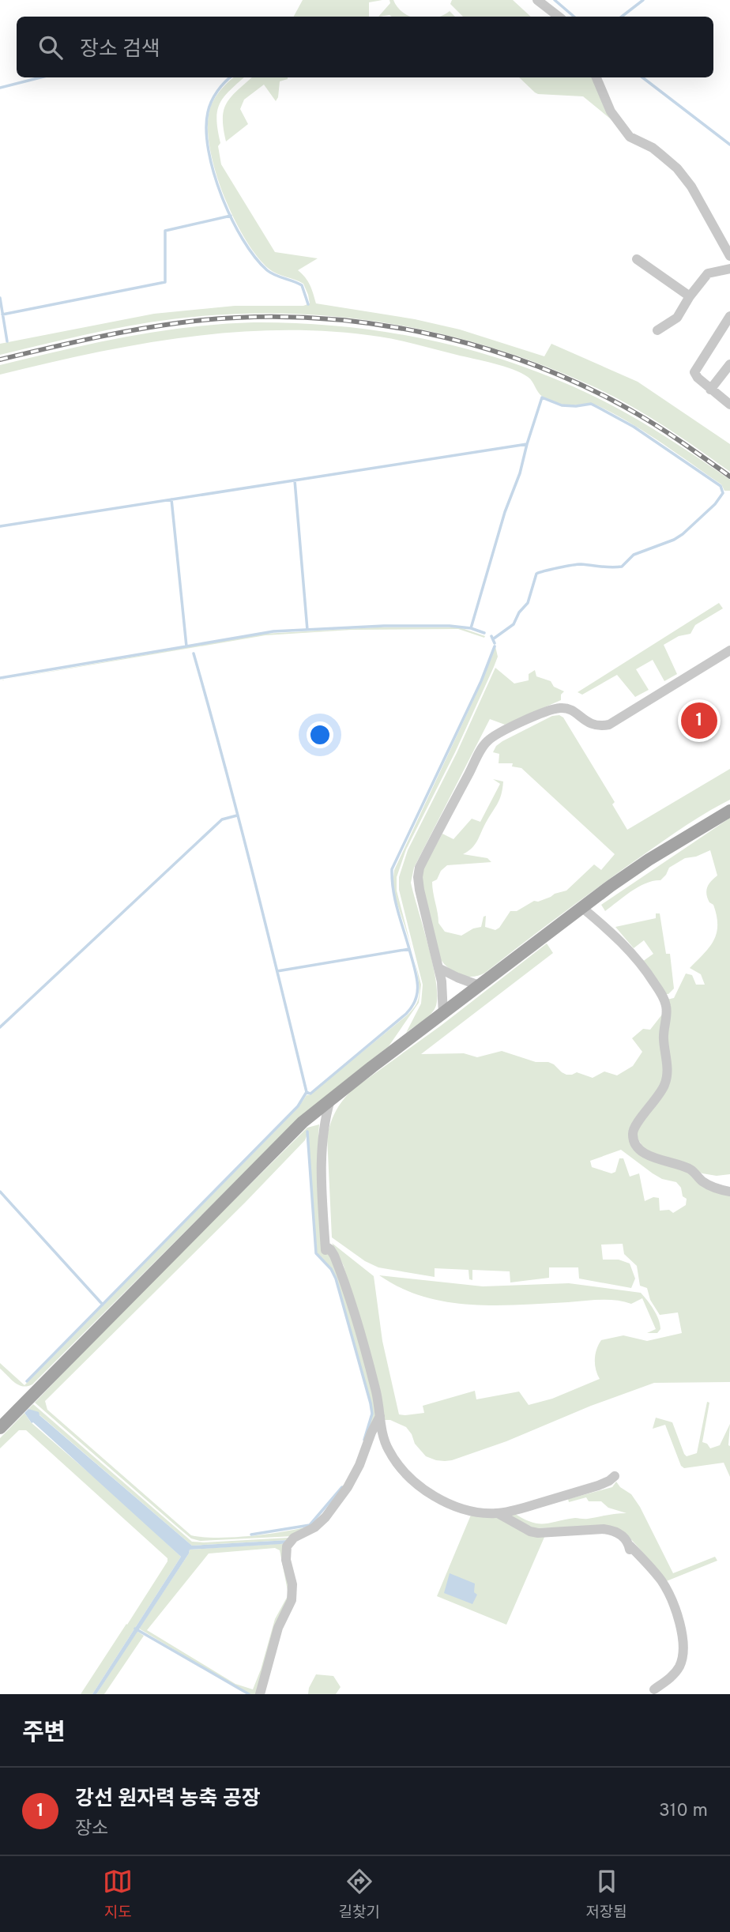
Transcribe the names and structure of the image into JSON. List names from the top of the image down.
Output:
{
  "page": {
    "search": "장소 검색",
    "pins": "1",
    "heading": "주변",
    "list": [
      {
        "mark": "1",
        "name": "강선 원자력 농축 공장",
        "note": "장소",
        "value": "310 m"
      }
    ],
    "nav": ["지도", "길찾기", "저장됨"]
  }
}
